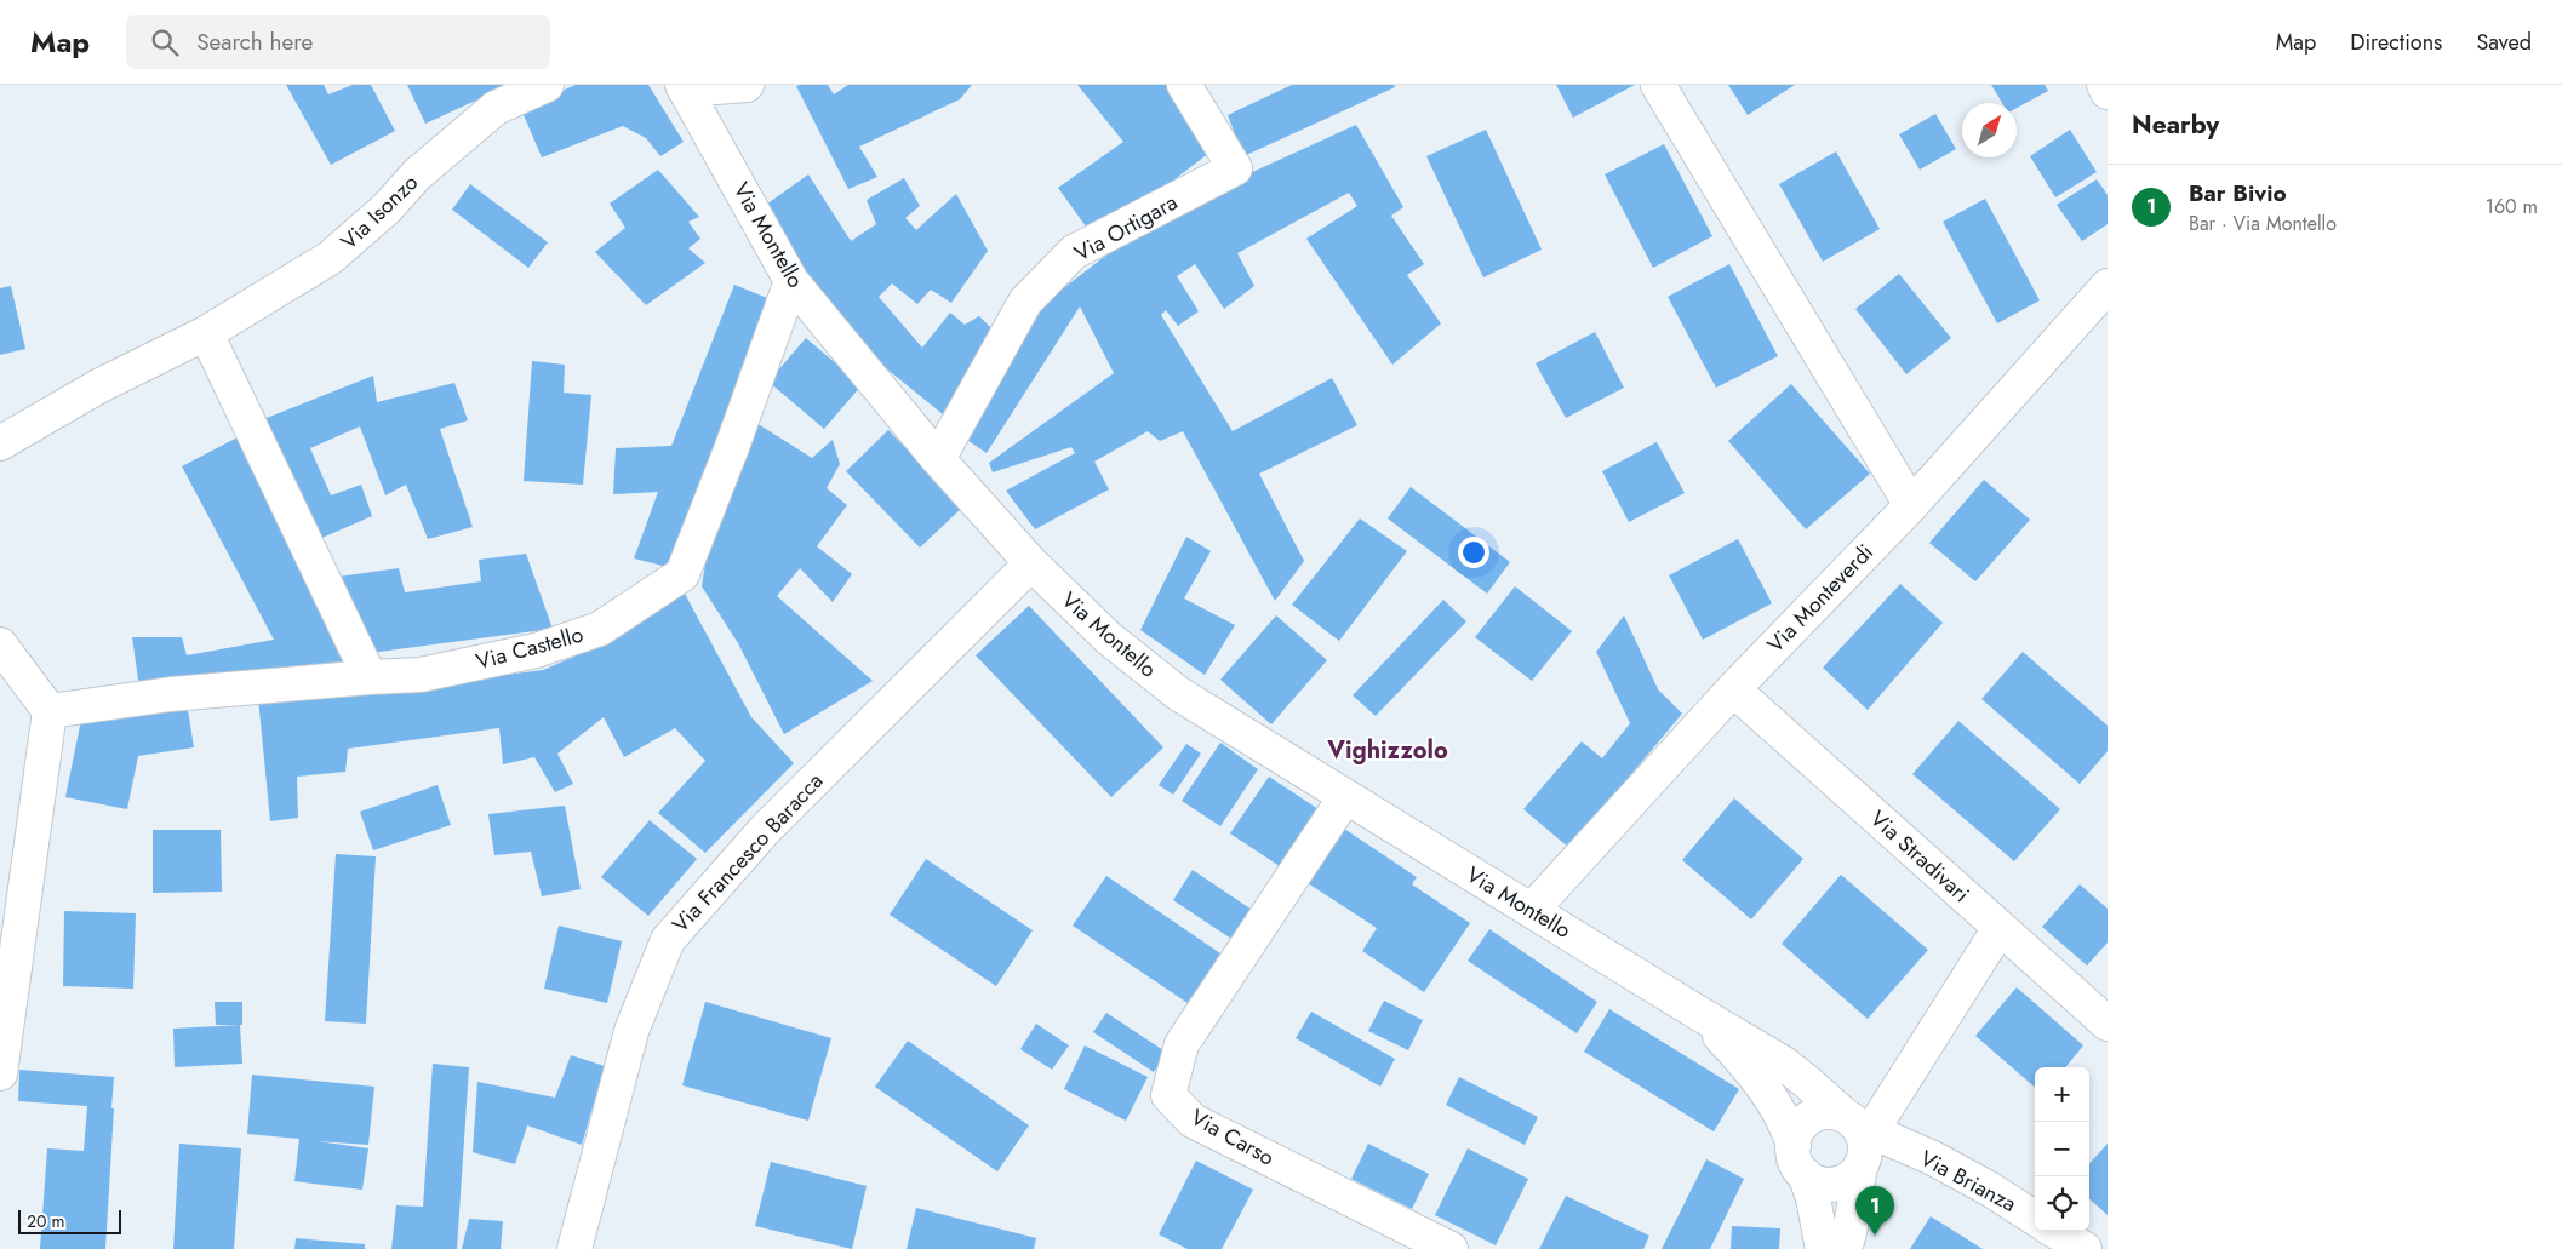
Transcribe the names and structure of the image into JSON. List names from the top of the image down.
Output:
{
  "streets": {
    "street": [
      "Via Isonzo",
      "Via Ortigara",
      "Via Montello",
      "Via Monteverdi",
      "Via Castello",
      "Via Francesco Baracca",
      "Via Stradivari",
      "Via Carso",
      "Via Brianza"
    ]
  },
  "crossings": [
    ["Via Ortigara", "Via Montello"],
    ["Via Montello", "Via Monteverdi"],
    ["Via Montello", "Via Castello"],
    ["Via Montello", "Via Francesco Baracca"],
    ["Via Montello", "Via Carso"],
    ["Via Montello", "Via Brianza"],
    ["Via Monteverdi", "Via Stradivari"]
  ],
  "districts": ["Vighizzolo"],
  "scale_bar": "20 m",
  "north": "top right",
  "page": {
    "header": "Map",
    "search": "Search here",
    "nav": ["Map", "Directions", "Saved"],
    "heading": "Nearby",
    "list": [
      {
        "mark": "1",
        "name": "Bar Bivio",
        "note": "Bar · Via Montello",
        "value": "160 m"
      }
    ],
    "map_buttons": ["+", "−"],
    "pins": "1",
    "scale": "20 m"
  }
}
